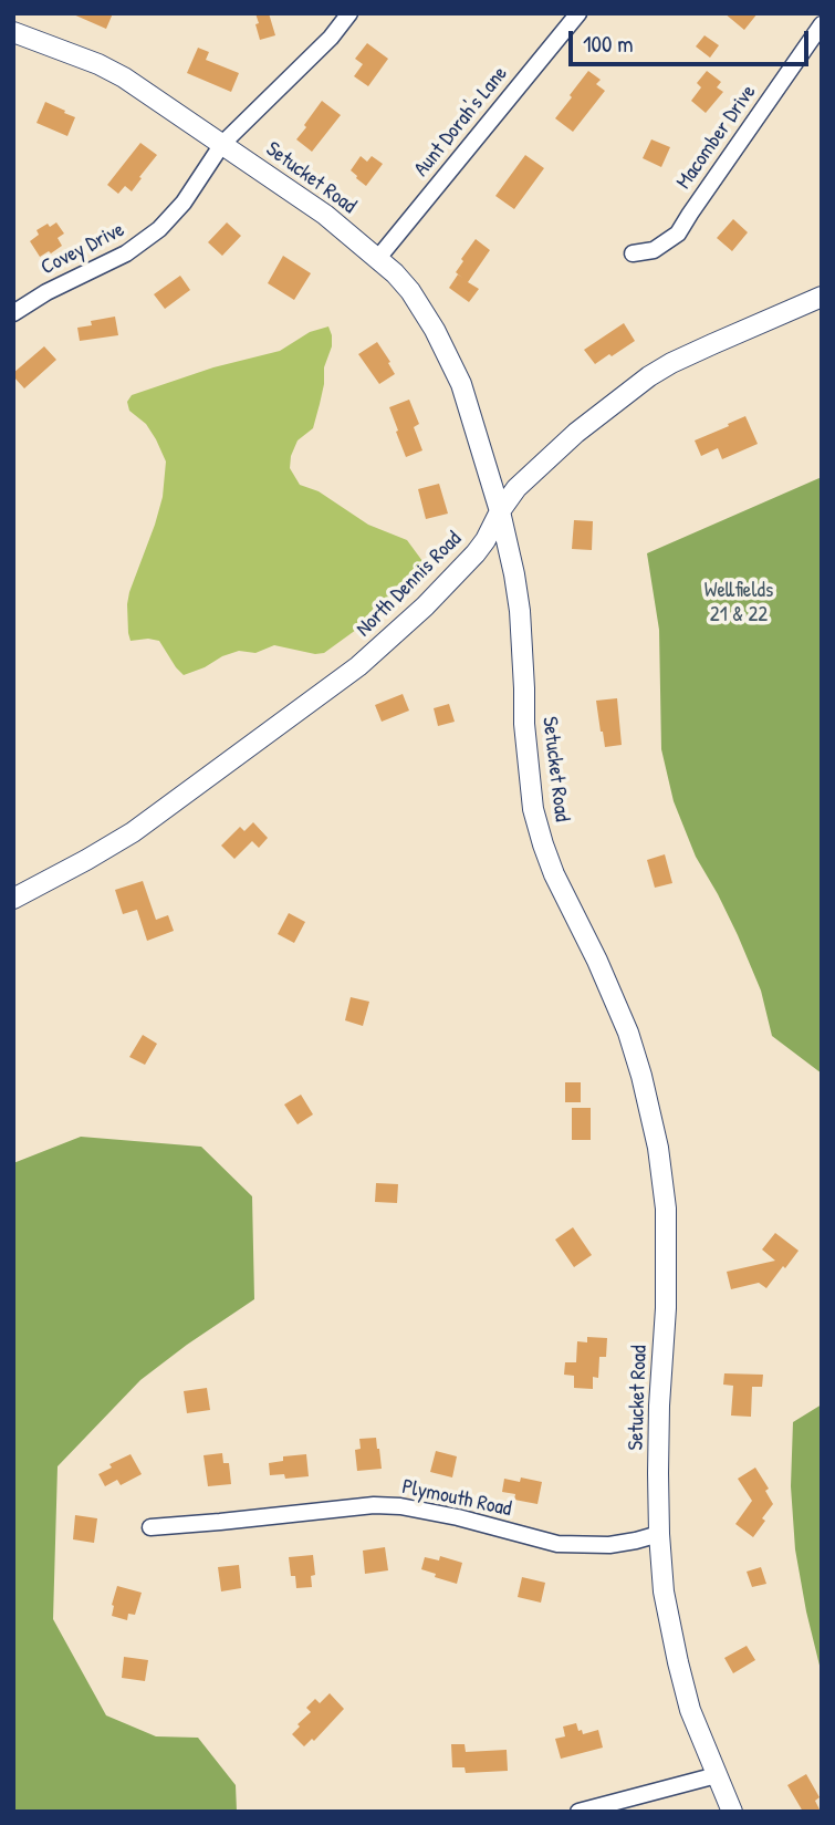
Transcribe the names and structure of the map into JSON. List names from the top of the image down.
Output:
{
  "streets": {
    "main road": ["Setucket Road", "North Dennis Road"],
    "street": [
      "Aunt Dorah's Lane",
      "Macomber Drive",
      "Covey Drive",
      "Plymouth Road"
    ]
  },
  "crossings": [
    ["Aunt Dorah's Lane", "Setucket Road"],
    ["Setucket Road", "Covey Drive"],
    ["Setucket Road", "North Dennis Road"],
    ["Setucket Road", "Plymouth Road"]
  ],
  "parks": ["Wellfields 21 & 22"],
  "scale_bar": "100 m"
}
